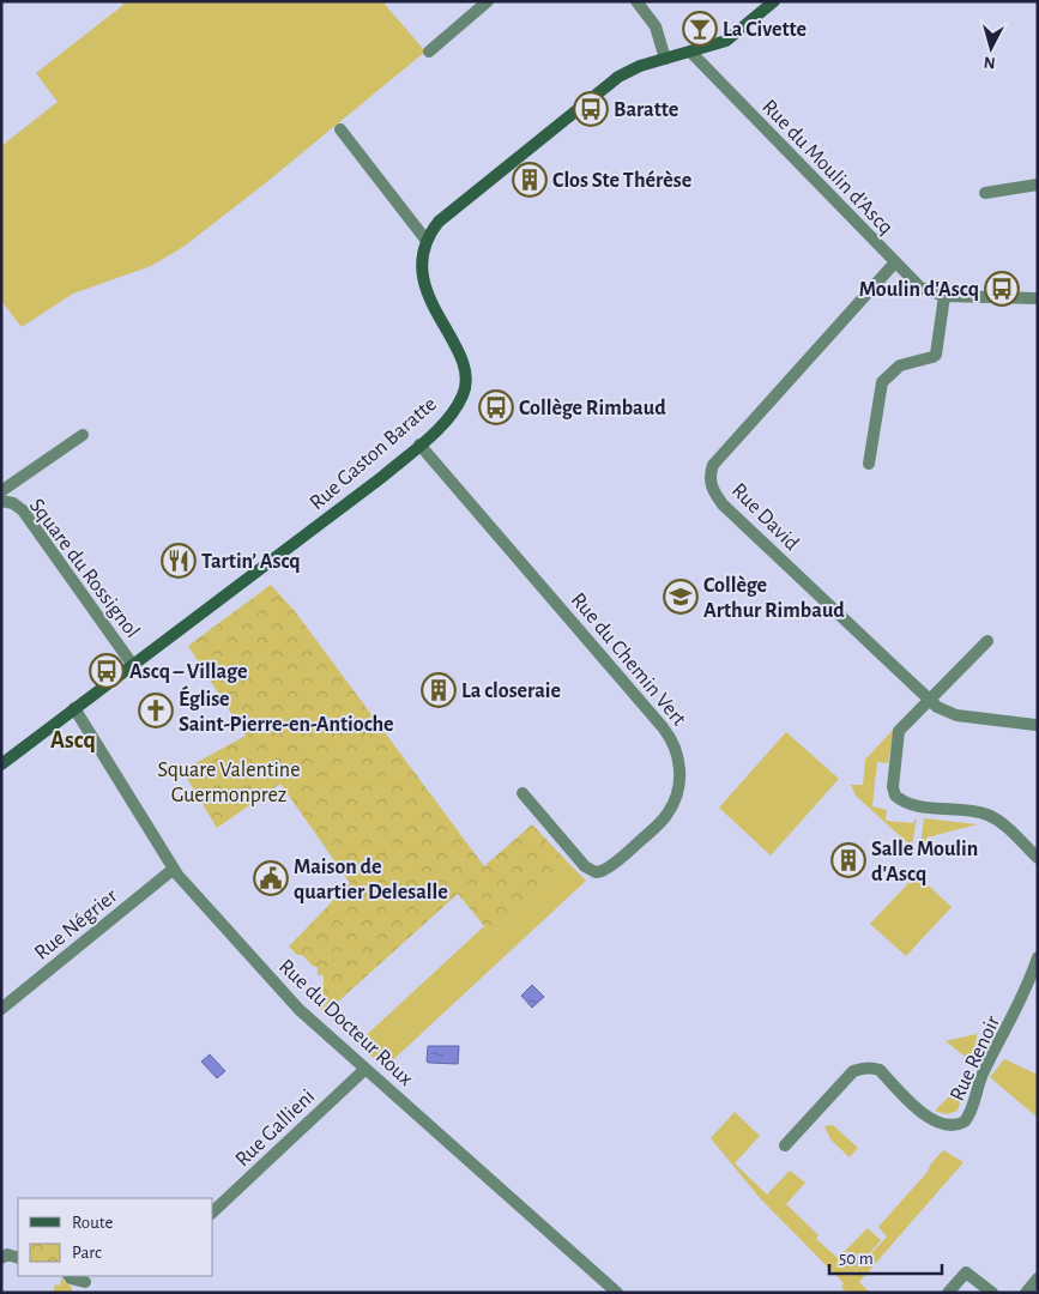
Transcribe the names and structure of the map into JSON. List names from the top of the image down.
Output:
{
  "streets": {
    "street": [
      "Rue du Moulin d'Ascq",
      "Rue Gaston Baratte",
      "Rue David",
      "Square du Rossignol",
      "Rue du Chemin Vert",
      "Rue Négrier",
      "Rue du Docteur Roux",
      "Rue Renoir",
      "Rue Gallieni"
    ]
  },
  "crossings": [
    ["Rue du Moulin d'Ascq", "Rue Gaston Baratte"],
    ["Rue du Moulin d'Ascq", "Rue David"],
    ["Rue Gaston Baratte", "Square du Rossignol"],
    ["Rue Gaston Baratte", "Rue du Chemin Vert"],
    ["Rue Gaston Baratte", "Rue du Docteur Roux"],
    ["Rue Négrier", "Rue du Docteur Roux"],
    ["Rue du Docteur Roux", "Rue Gallieni"]
  ],
  "districts": ["Ascq"],
  "parks": ["Square Valentine Guermonprez"],
  "places": {
    "bar": ["La Civette"],
    "bus stop": [
      "Baratte",
      "Moulin d'Ascq",
      "Collège Rimbaud",
      "Ascq – Village"
    ],
    "building": ["Clos Ste Thérèse", "La closeraie", "Salle Moulin d'Ascq"],
    "restaurant": ["Tartin’ Ascq"],
    "school or university": ["Collège Arthur Rimbaud"],
    "church": ["Église Saint-Pierre-en-Antioche"],
    "public building": ["Maison de quartier Delesalle"]
  },
  "legend": ["Route", "Parc"],
  "scale_bar": "50 m",
  "north": "bottom"
}
